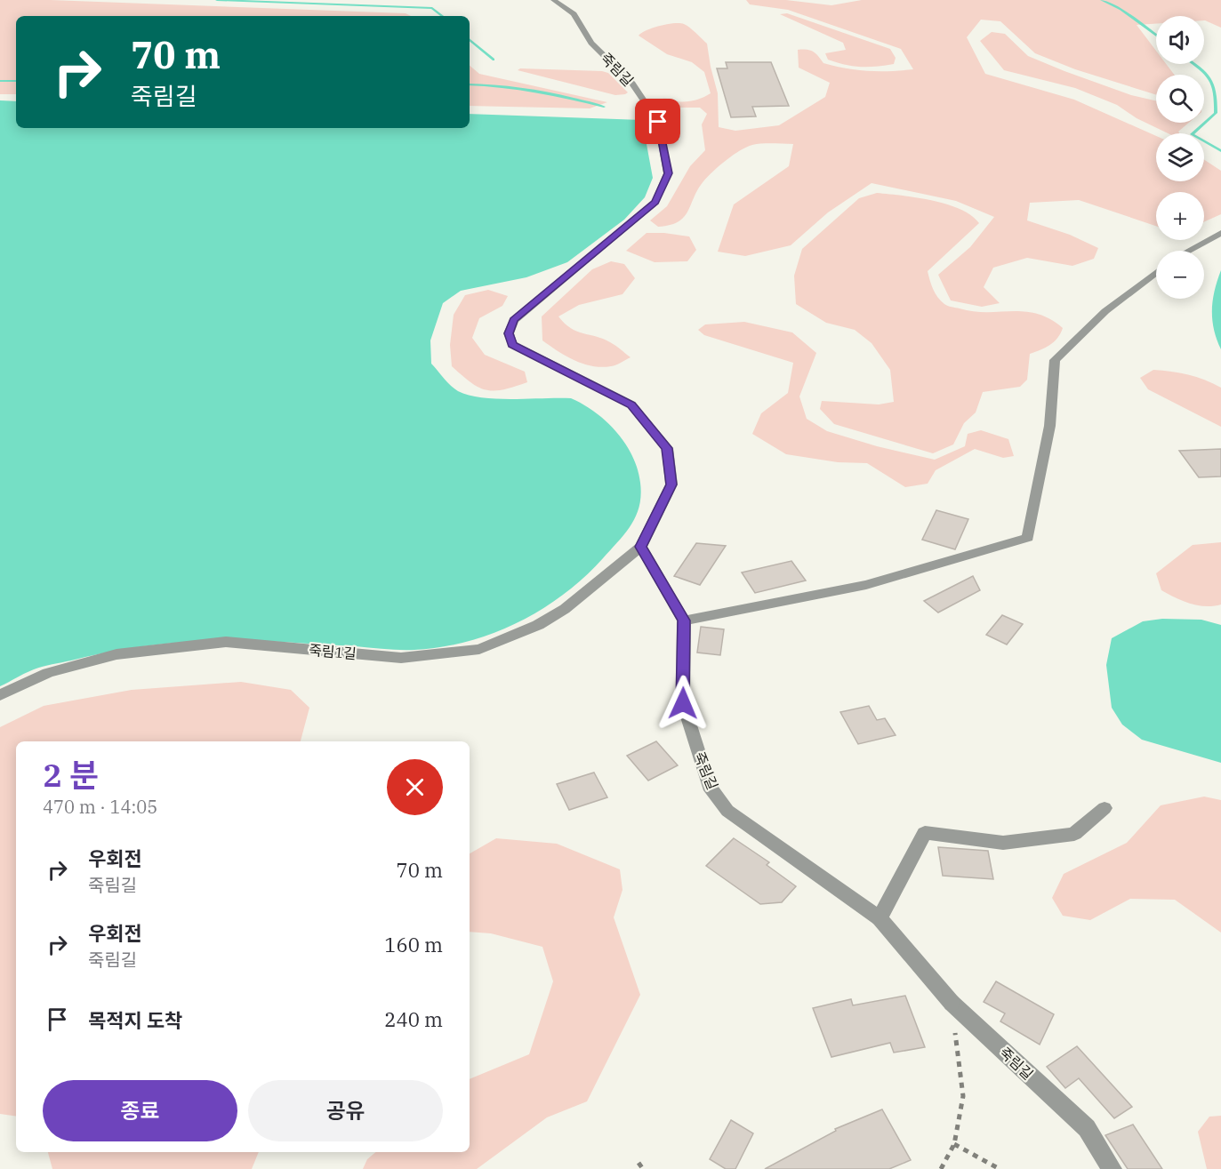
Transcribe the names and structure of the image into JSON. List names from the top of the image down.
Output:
{
  "streets": {
    "street": ["죽림길", "죽림1길"]
  },
  "crossings": [
    ["죽림길", "죽림1길"]
  ],
  "page": {
    "map_buttons": ["+", "−"],
    "turn": ["70 m", "죽림길"],
    "heading": ["2 분", "470 m · 14:05"],
    "list": [
      {
        "name": "우회전",
        "note": "죽림길",
        "value": "70 m"
      },
      {
        "name": "우회전",
        "note": "죽림길",
        "value": "160 m"
      },
      {
        "name": "목적지 도착",
        "value": "240 m"
      }
    ],
    "buttons": ["종료", "공유"]
  }
}
